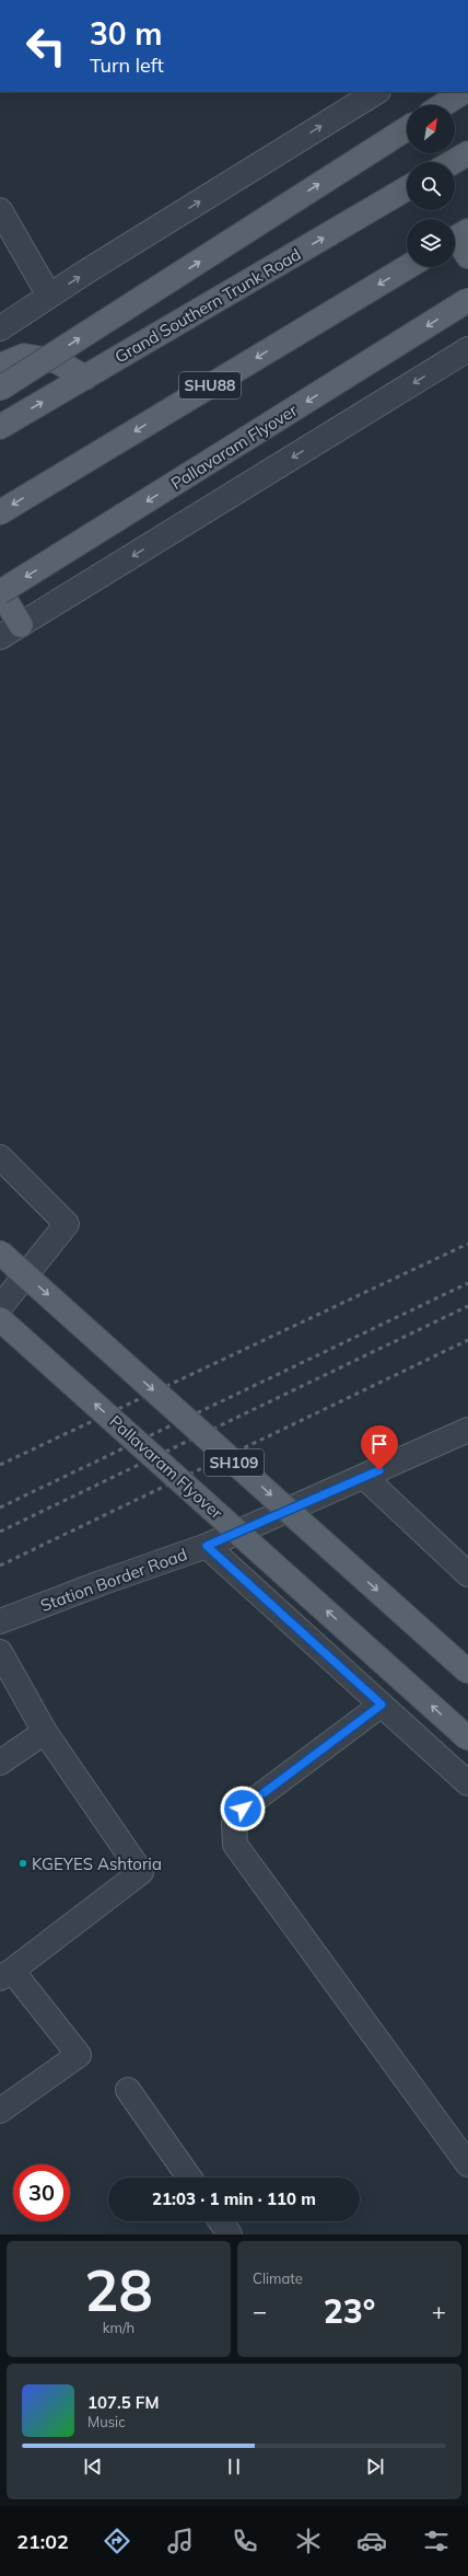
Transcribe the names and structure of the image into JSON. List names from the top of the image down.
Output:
{
  "streets": {
    "main road": [
      "Grand Southern Trunk Road",
      "SHU88",
      "Pallavaram Flyover",
      "SH109"
    ],
    "street": ["Station Border Road"]
  },
  "one_way": ["Pallavaram Flyover"],
  "places": ["KGEYES Ashtoria"],
  "north": "top right",
  "page": {
    "turn": ["30 m", "Turn left"],
    "limit": "30",
    "trip": "21:03 · 1 min · 110 m",
    "tile": [
      ["28", "km/h"],
      "Climate"
    ],
    "heat": ["−", "23°", "+"],
    "song": ["107.5 FM", "Music"],
    "tabs": "21:02"
  }
}
